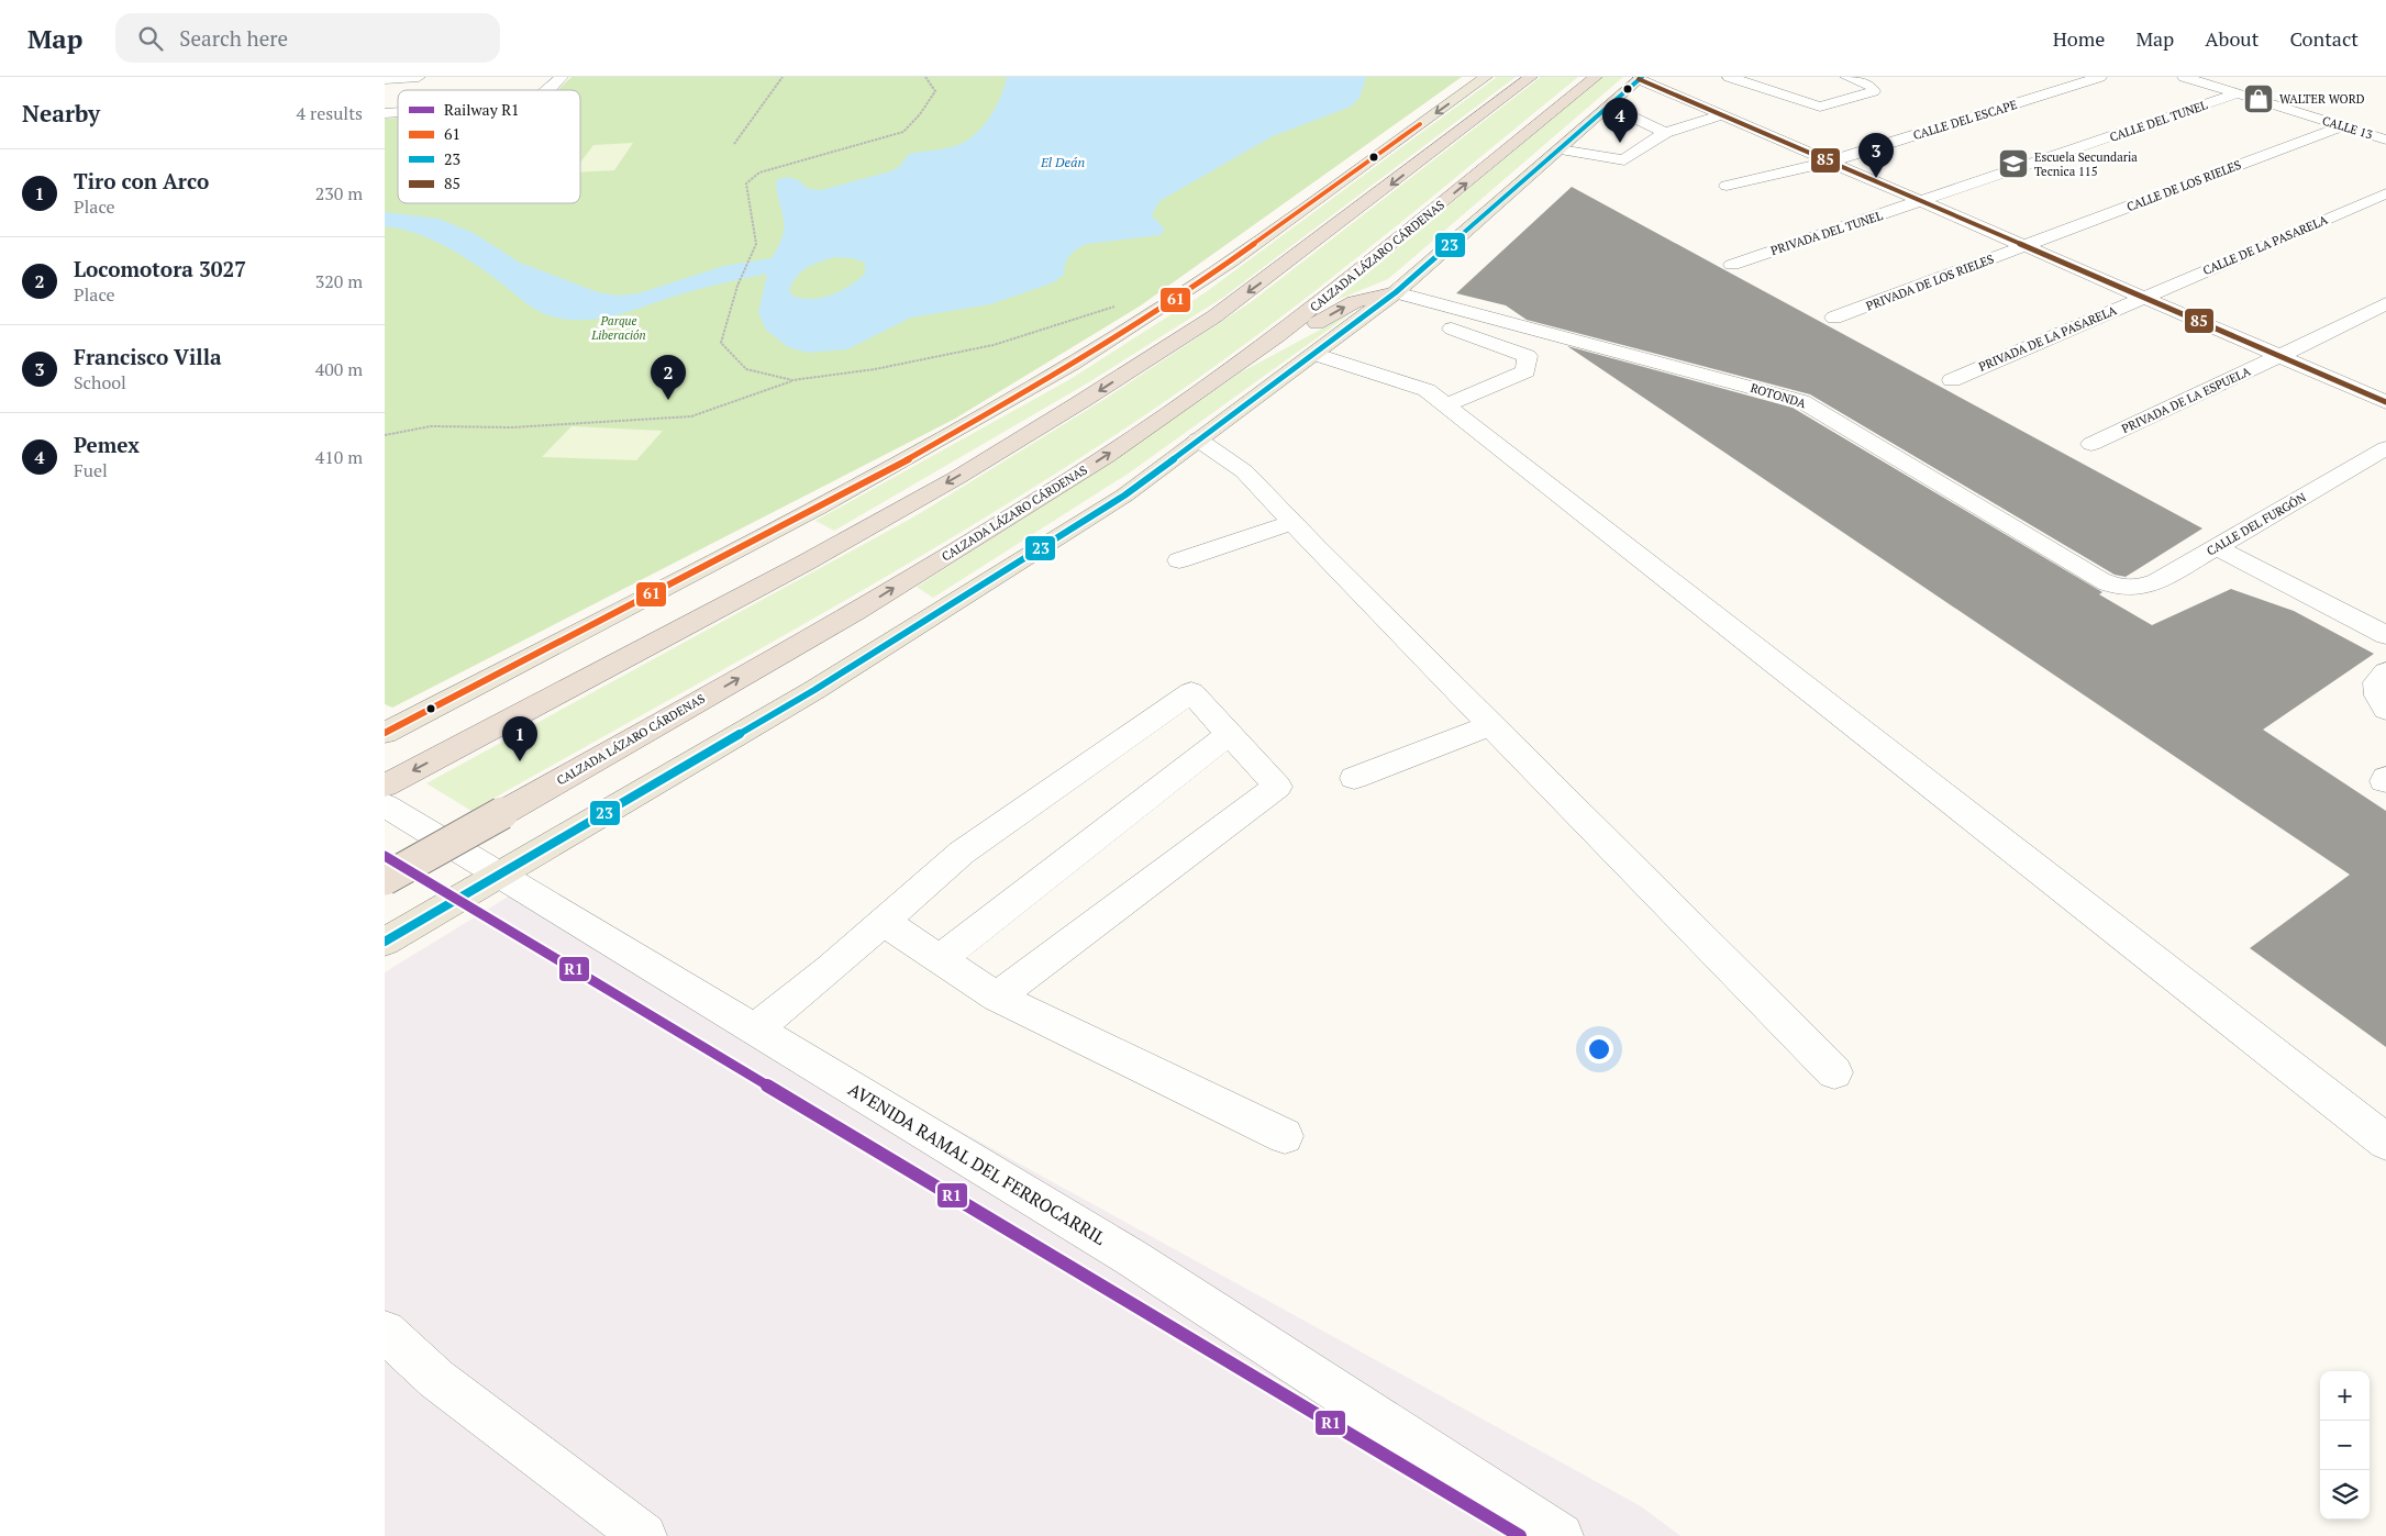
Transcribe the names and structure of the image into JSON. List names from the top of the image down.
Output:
{
  "streets": {
    "highway": ["CALZADA LÁZARO CÁRDENAS"],
    "street": [
      "CALLE DEL ESCAPE",
      "CALLE DEL TUNEL",
      "CALLE 13",
      "CALLE DE LOS RIELES",
      "PRIVADA DEL TUNEL",
      "CALLE DE LA PASARELA",
      "PRIVADA DE LOS RIELES",
      "PRIVADA DE LA PASARELA",
      "ROTONDA",
      "PRIVADA DE LA ESPUELA",
      "CALLE DEL FURGÓN",
      "AVENIDA RAMAL DEL FERROCARRIL"
    ]
  },
  "crossings": [
    ["CALLE DEL TUNEL", "CALLE 13"],
    ["CALLE DEL TUNEL", "PRIVADA DEL TUNEL"],
    ["CALLE 13", "CALLE DE LOS RIELES"],
    ["CALLE DE LOS RIELES", "PRIVADA DE LOS RIELES"],
    ["CALLE DE LA PASARELA", "PRIVADA DE LA PASARELA"],
    ["ROTONDA", "CALLE DEL FURGÓN"]
  ],
  "water": ["El Deán"],
  "parks": ["Parque Liberación"],
  "places": {
    "shop": ["WALTER WORD"],
    "school or university": ["Escuela Secundaria Tecnica 115"]
  },
  "lines": [
    "transit line 23",
    "transit line 85",
    "transit line 61",
    "rail line R1"
  ],
  "legend": [
    "Railway R1",
    "61",
    "23",
    "85"
  ],
  "page": {
    "header": "Map",
    "search": "Search here",
    "nav": [
      "Home",
      "Map",
      "About",
      "Contact"
    ],
    "heading": ["Nearby", "4 results"],
    "pins": [
      "4",
      "3",
      "2",
      "1"
    ],
    "list": [
      {
        "mark": "1",
        "name": "Tiro con Arco",
        "note": "Place",
        "value": "230 m"
      },
      {
        "mark": "2",
        "name": "Locomotora 3027",
        "note": "Place",
        "value": "320 m"
      },
      {
        "mark": "3",
        "name": "Francisco Villa",
        "note": "School",
        "value": "400 m"
      },
      {
        "mark": "4",
        "name": "Pemex",
        "note": "Fuel",
        "value": "410 m"
      }
    ],
    "map_buttons": ["+", "−"]
  }
}
